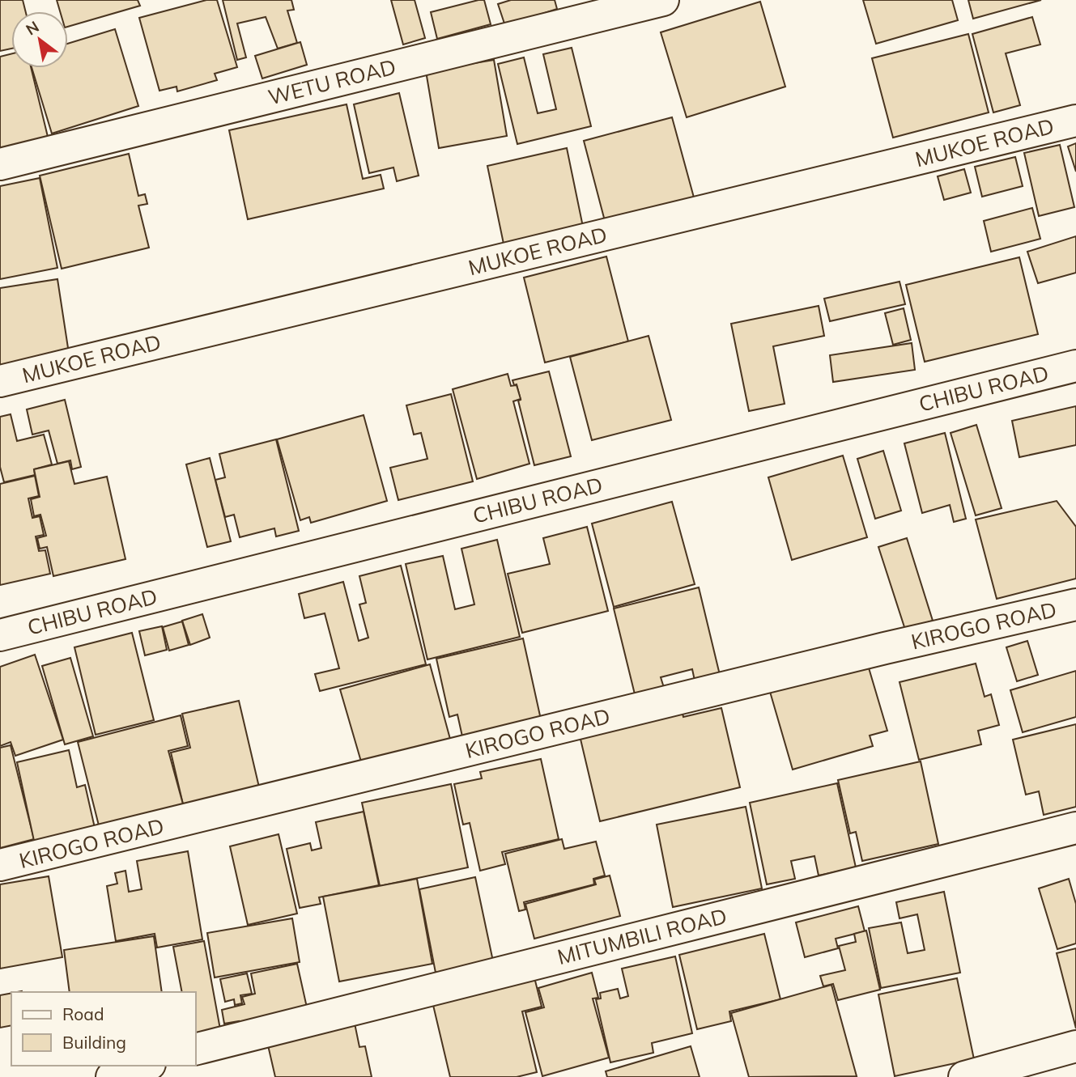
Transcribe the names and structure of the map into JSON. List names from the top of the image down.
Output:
{
  "streets": {
    "street": [
      "WETU ROAD",
      "MUKOE ROAD",
      "CHIBU ROAD",
      "KIROGO ROAD",
      "MITUMBILI ROAD"
    ]
  },
  "legend": ["Road", "Building"],
  "north": "top left"
}
